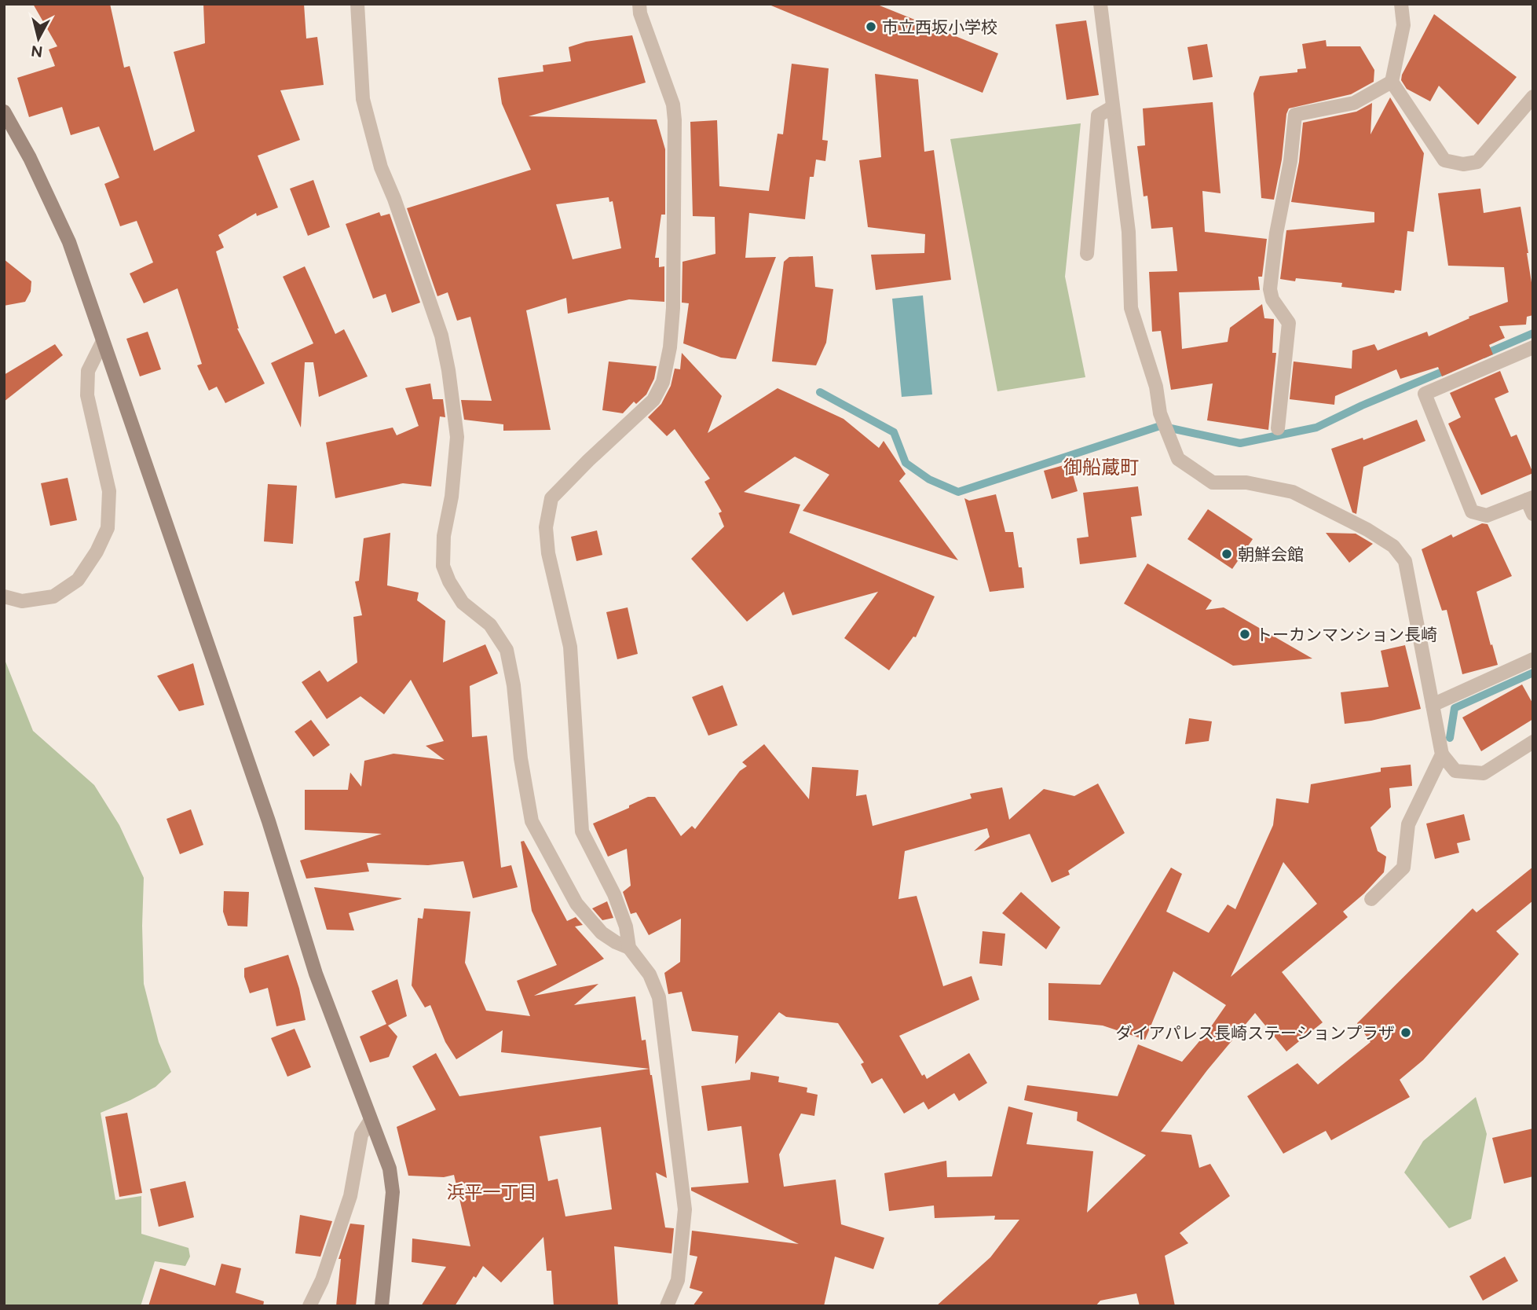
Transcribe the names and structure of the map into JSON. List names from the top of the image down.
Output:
{
  "districts": ["御船蔵町", "浜平一丁目"],
  "places": [
    "市立西坂小学校",
    "朝鮮会館",
    "トーカンマンション長崎",
    "ダイアパレス長崎ステーションプラザ"
  ],
  "north": "bottom"
}
